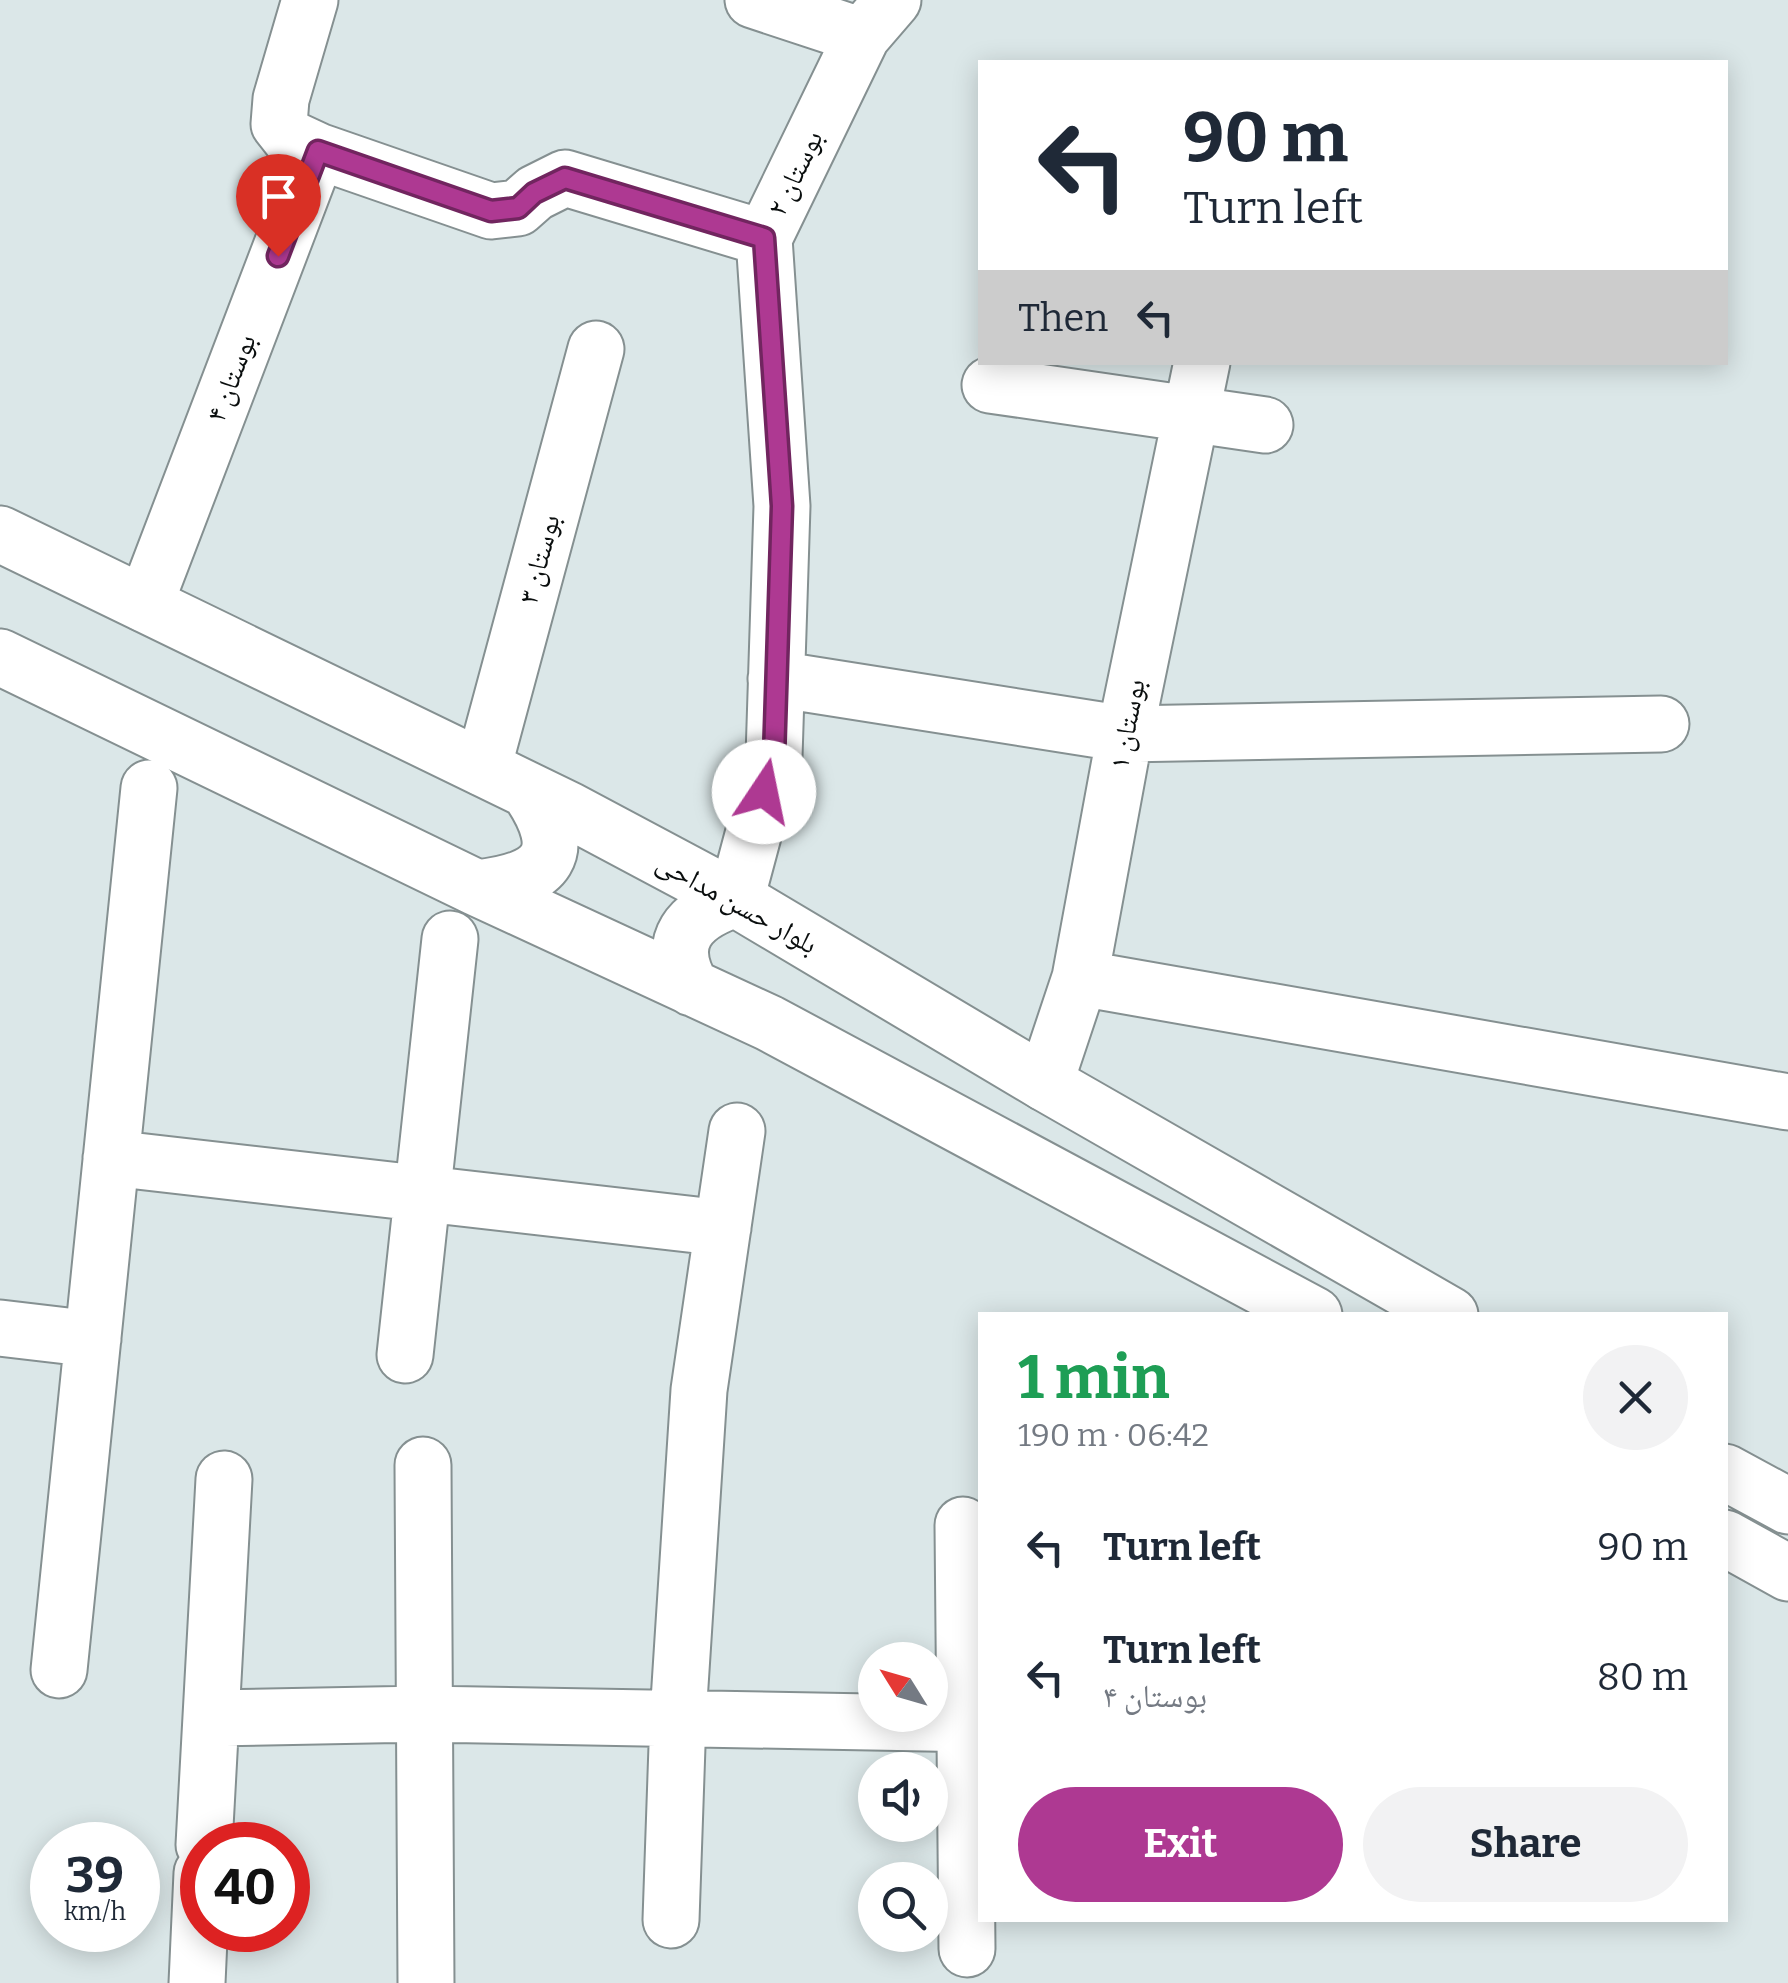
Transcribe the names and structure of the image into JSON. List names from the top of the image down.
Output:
{
  "streets": {
    "street": [
      "بوستان ۲",
      "بوستان ۴",
      "بوستان ۳",
      "بوستان ۱",
      "بلوار حسن مداحی"
    ]
  },
  "crossings": [
    ["بوستان ۲", "بلوار حسن مداحی"],
    ["بوستان ۴", "بلوار حسن مداحی"],
    ["بوستان ۳", "بلوار حسن مداحی"],
    ["بوستان ۱", "بلوار حسن مداحی"]
  ],
  "north": "top left",
  "page": {
    "turn": ["90 m", "Turn left"],
    "then": "Then",
    "heading": ["1 min", "190 m · 06:42"],
    "list": [
      {
        "name": "Turn left",
        "value": "90 m"
      },
      {
        "name": "Turn left",
        "note": "بوستان ۴",
        "value": "80 m"
      }
    ],
    "buttons": ["Exit", "Share"],
    "speed": "39 km/h",
    "limit": "40"
  }
}
